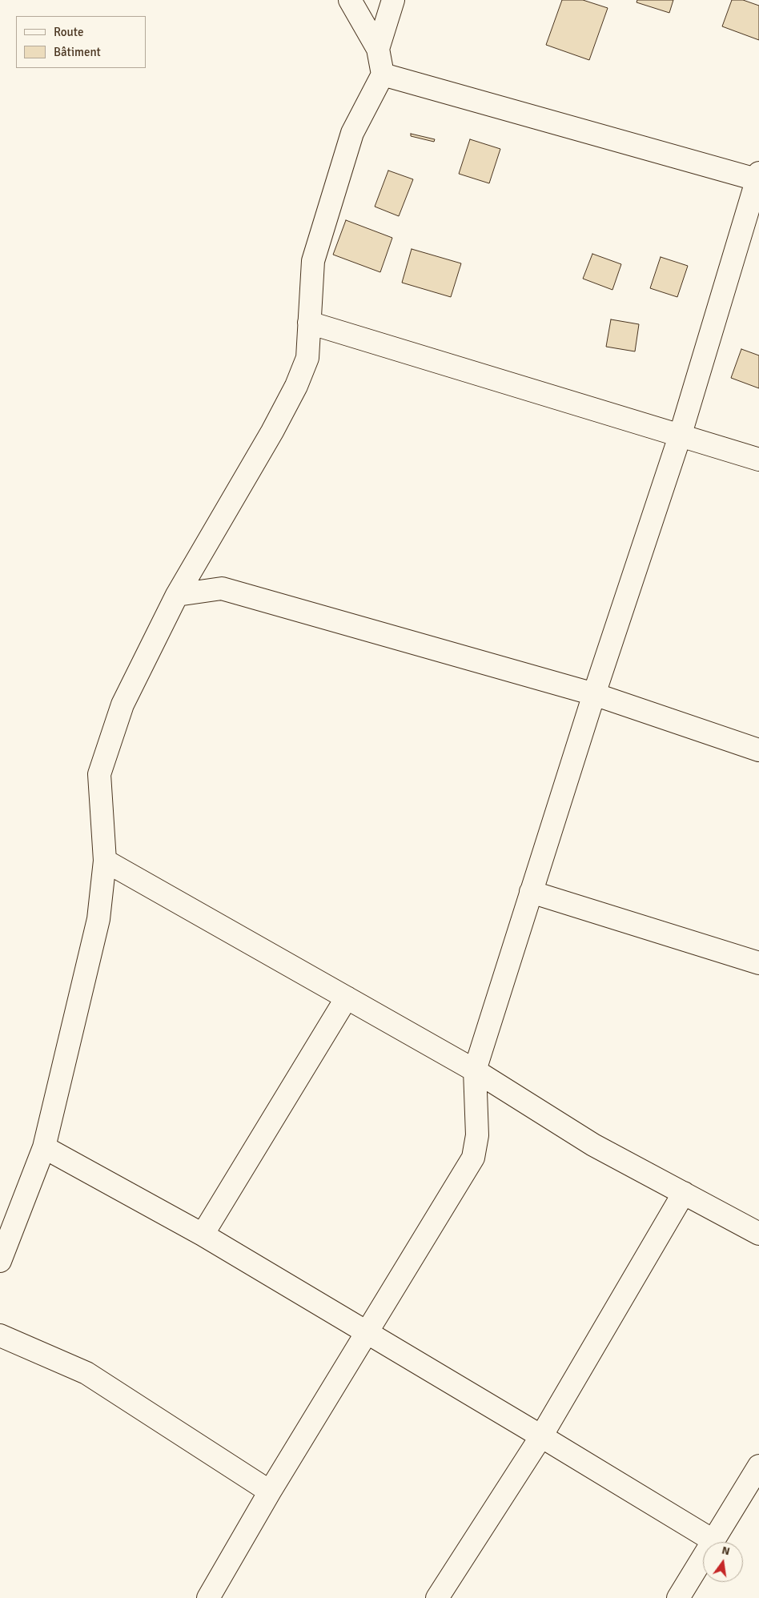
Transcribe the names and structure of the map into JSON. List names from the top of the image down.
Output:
{
  "legend": ["Route", "Bâtiment"],
  "north": "top"
}
